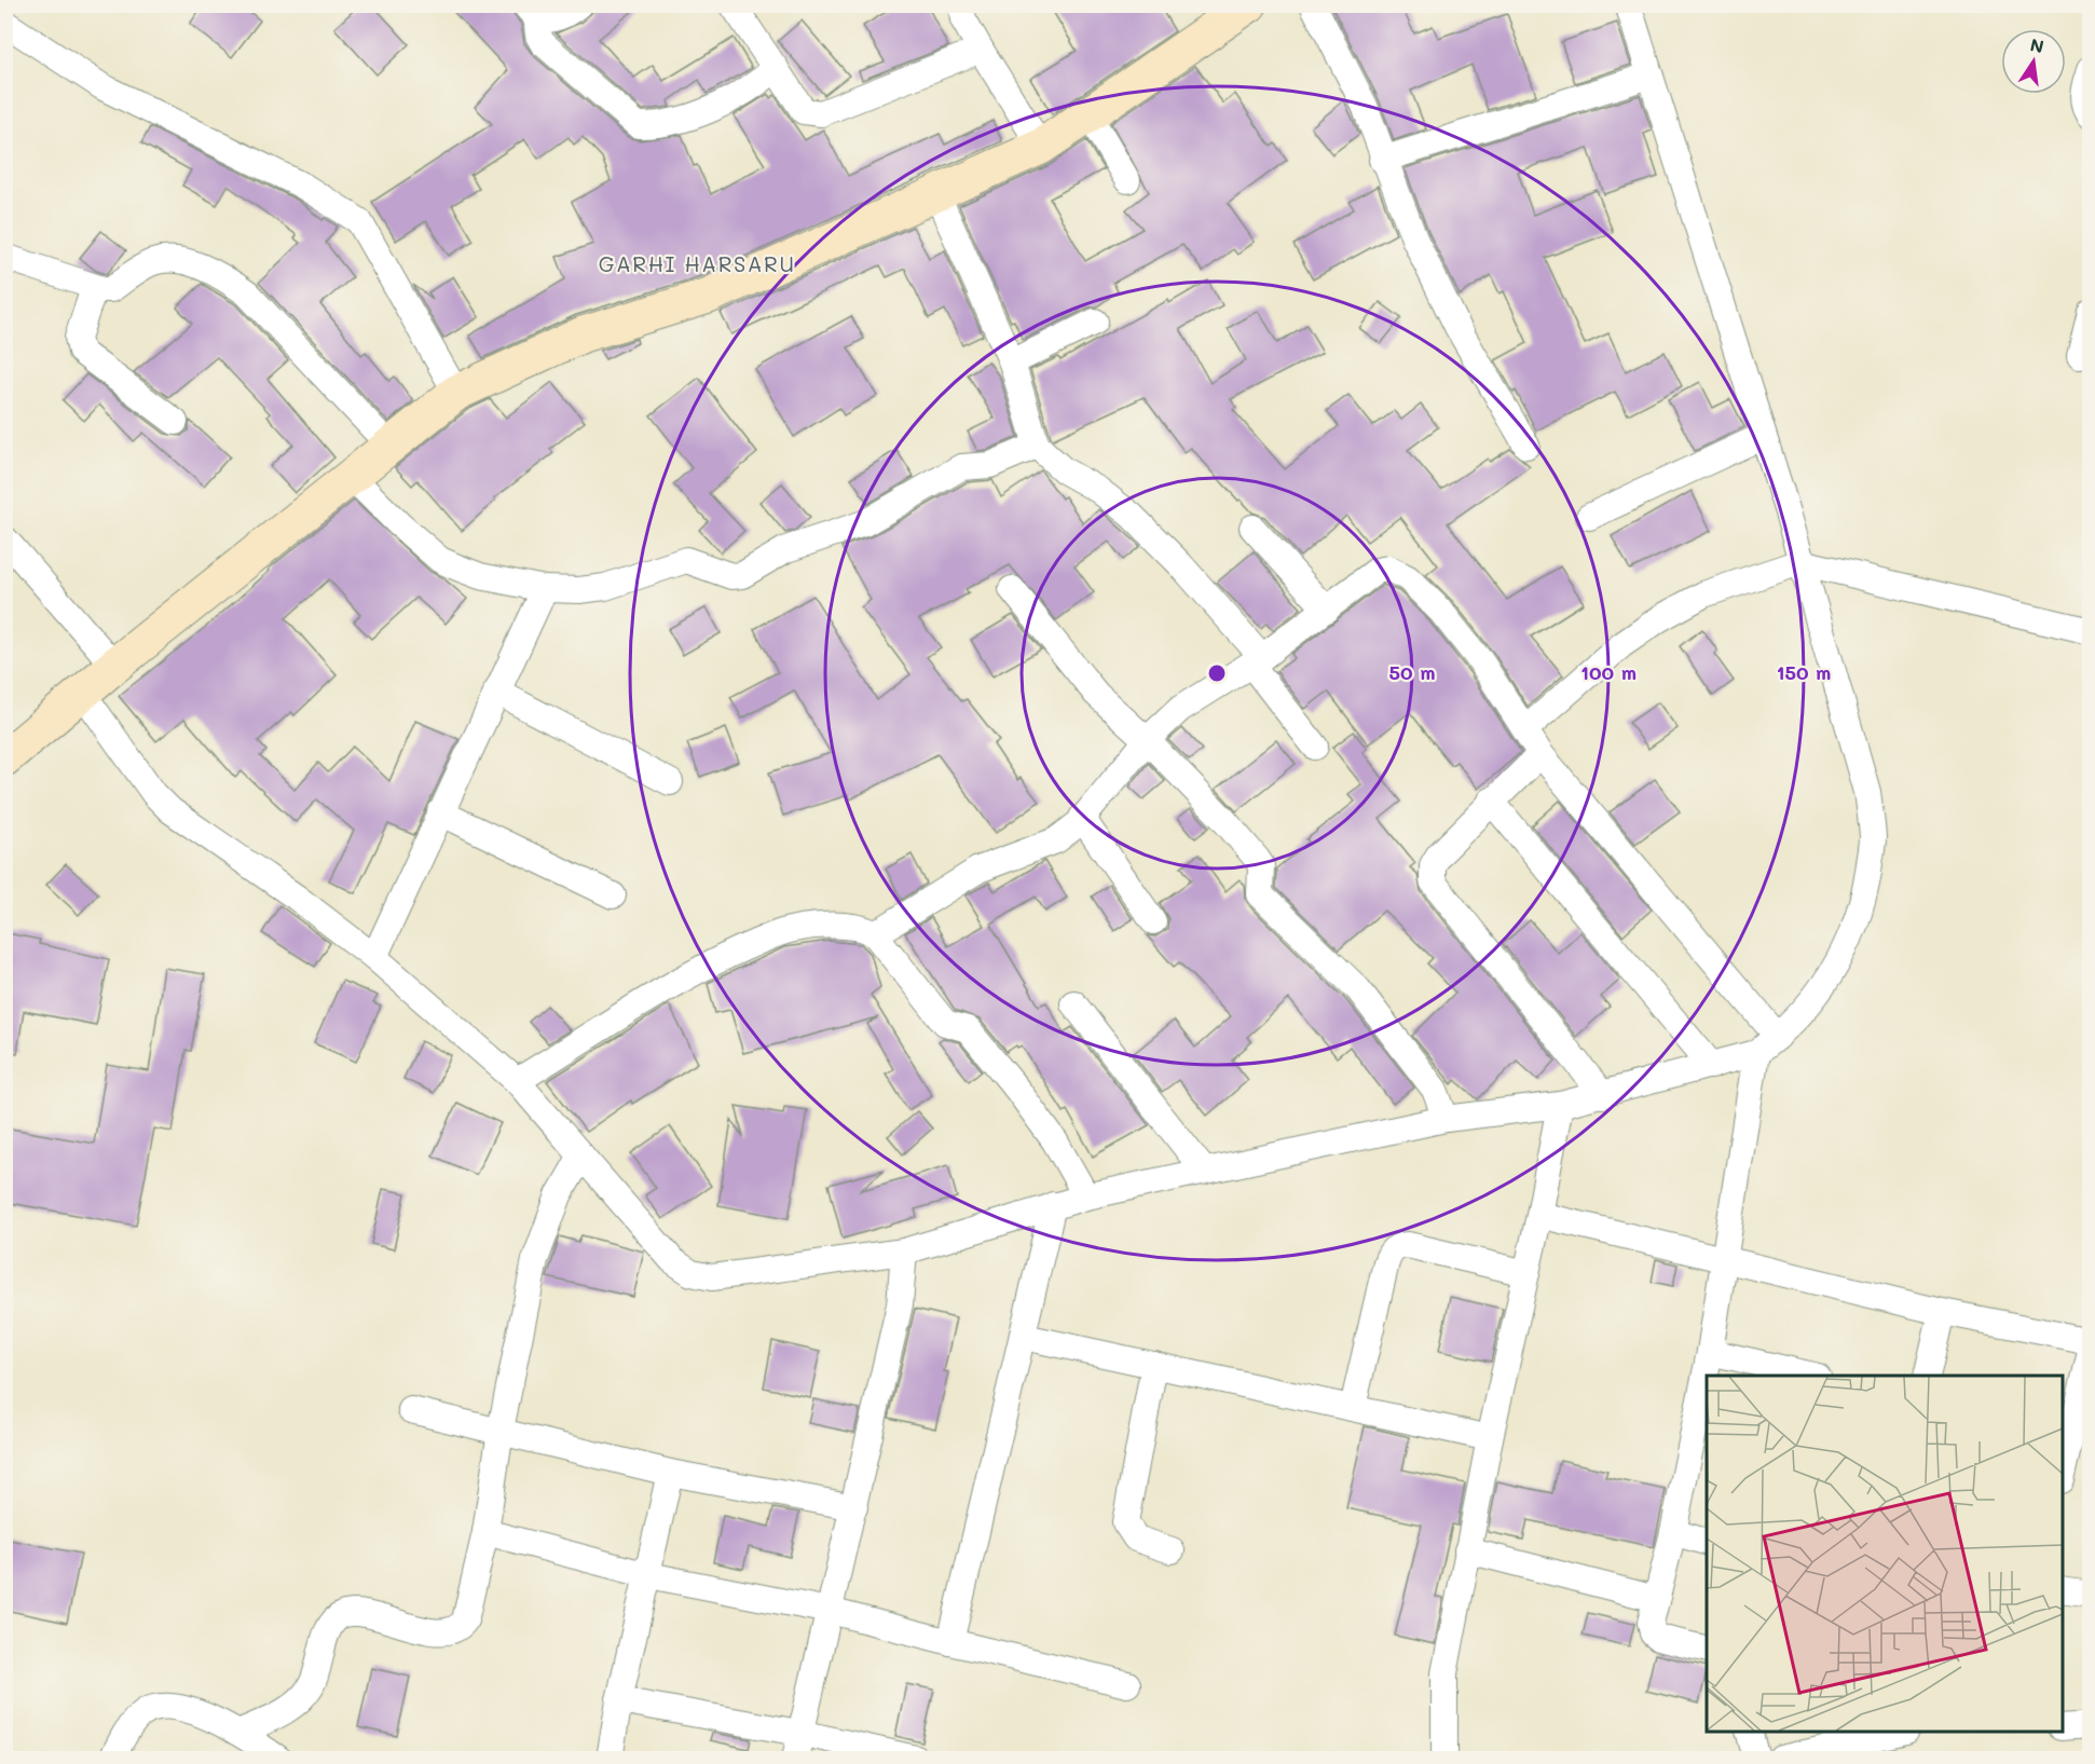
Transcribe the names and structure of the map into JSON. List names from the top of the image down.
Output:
{
  "districts": ["GARHI HARSARU"],
  "north": "top",
  "rings": ["50 m", "100 m", "150 m"]
}
